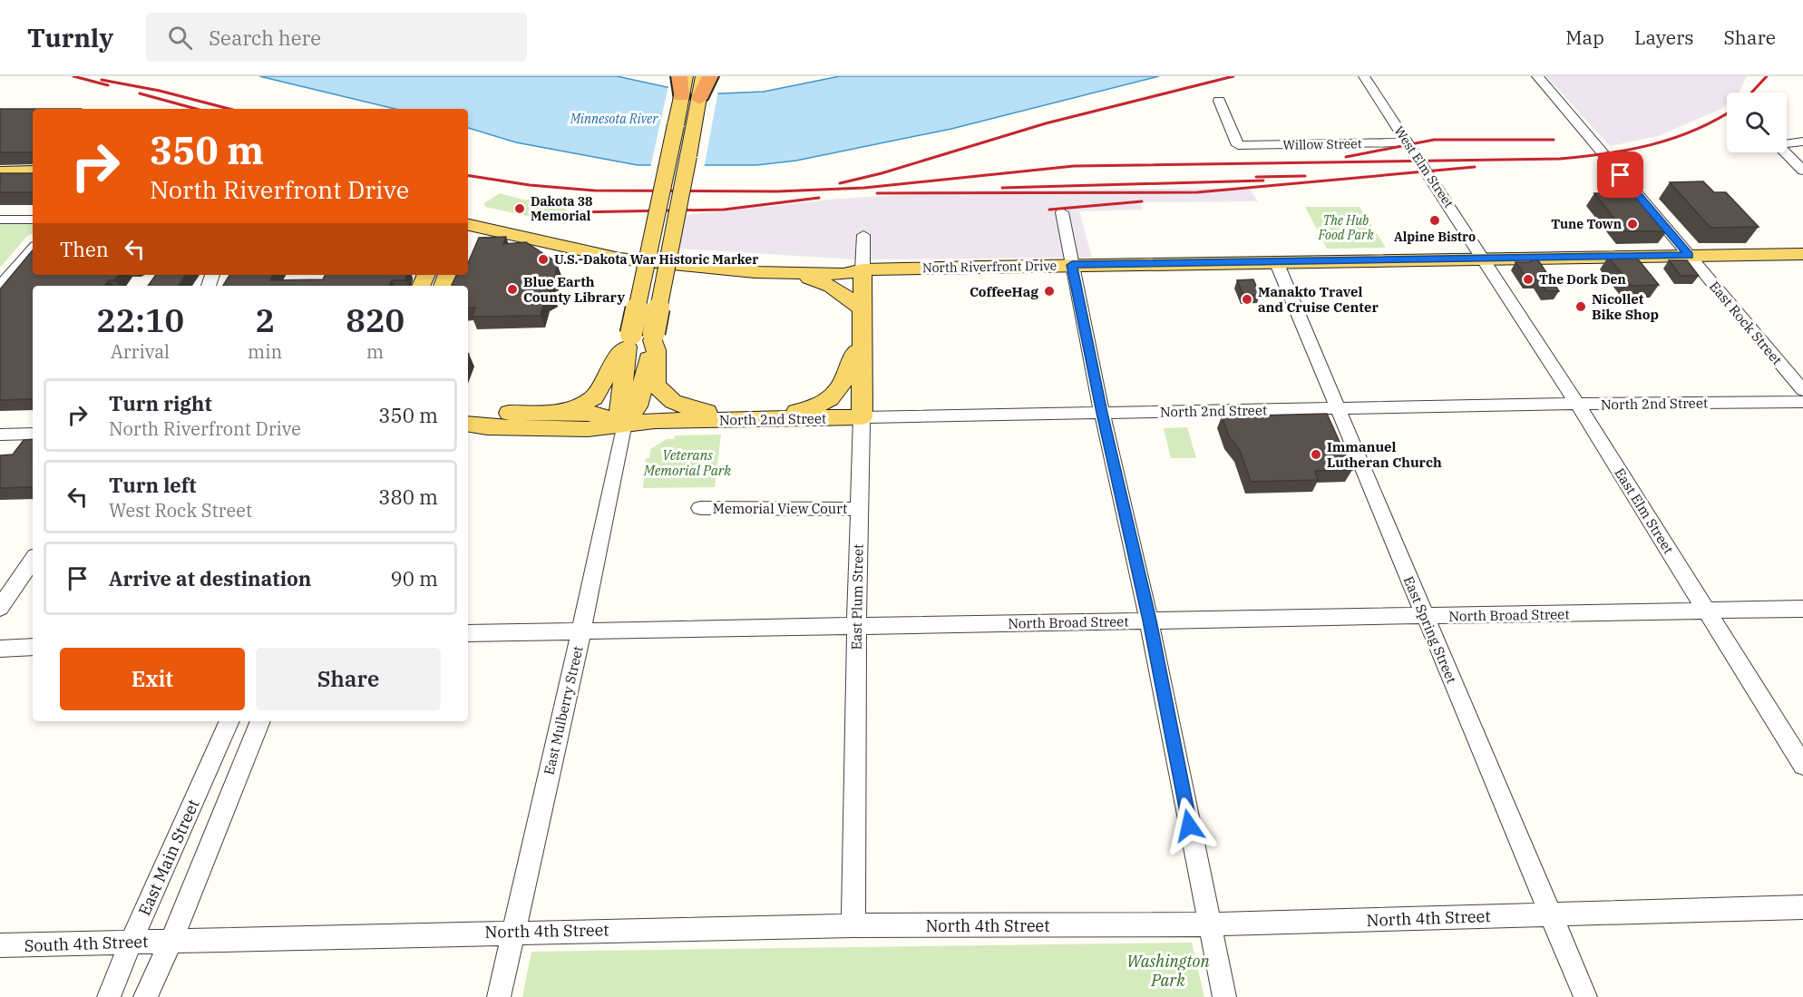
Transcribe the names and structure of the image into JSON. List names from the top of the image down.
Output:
{
  "streets": {
    "main road": ["North Riverfront Drive", "North 2nd Street", "East Plum Street"],
    "street": [
      "Willow Street",
      "West Elm Street",
      "East Rock Street",
      "Memorial View Court",
      "East Elm Street",
      "North Broad Street",
      "East Spring Street",
      "East Mulberry Street",
      "East Main Street",
      "North 4th Street",
      "South 4th Street"
    ]
  },
  "crossings": [
    ["Willow Street", "West Elm Street"],
    ["West Elm Street", "North Riverfront Drive"],
    ["West Elm Street", "East Elm Street"],
    ["North Riverfront Drive", "East Rock Street"],
    ["North Riverfront Drive", "East Elm Street"],
    ["North Riverfront Drive", "East Plum Street"],
    ["North Riverfront Drive", "East Spring Street"],
    ["North 2nd Street", "East Elm Street"],
    ["North 2nd Street", "East Plum Street"],
    ["North 2nd Street", "East Spring Street"],
    ["North 2nd Street", "East Mulberry Street"],
    ["Memorial View Court", "East Plum Street"],
    ["East Elm Street", "North Broad Street"],
    ["East Plum Street", "North Broad Street"],
    ["East Plum Street", "North 4th Street"],
    ["North Broad Street", "East Spring Street"],
    ["North Broad Street", "East Mulberry Street"],
    ["East Spring Street", "North 4th Street"],
    ["East Mulberry Street", "North 4th Street"],
    ["East Main Street", "South 4th Street"],
    ["North 4th Street", "South 4th Street"]
  ],
  "water": ["Minnesota River"],
  "parks": ["The Hub Food Park", "Veterans Memorial Park", "Washington Park"],
  "places": [
    "Dakota 38 Memorial",
    "Alpine Bistro",
    "Tune Town",
    "U.S.-Dakota War Historic Marker",
    "The Dork Den",
    "Blue Earth County Library",
    "CoffeeHag",
    "Manakto Travel and Cruise Center",
    "Nicollet Bike Shop",
    "Immanuel Lutheran Church"
  ],
  "page": {
    "header": "Turnly",
    "search": "Search here",
    "nav": ["Map", "Layers", "Share"],
    "turn": ["350 m", "North Riverfront Drive"],
    "then": "Then",
    "eta": [
      "22:10",
      "Arrival",
      "2",
      "min",
      "820",
      "m"
    ],
    "list": [
      {
        "name": "Turn right",
        "note": "North Riverfront Drive",
        "value": "350 m"
      },
      {
        "name": "Turn left",
        "note": "West Rock Street",
        "value": "380 m"
      },
      {
        "name": "Arrive at destination",
        "value": "90 m"
      }
    ],
    "buttons": ["Exit", "Share"]
  }
}
